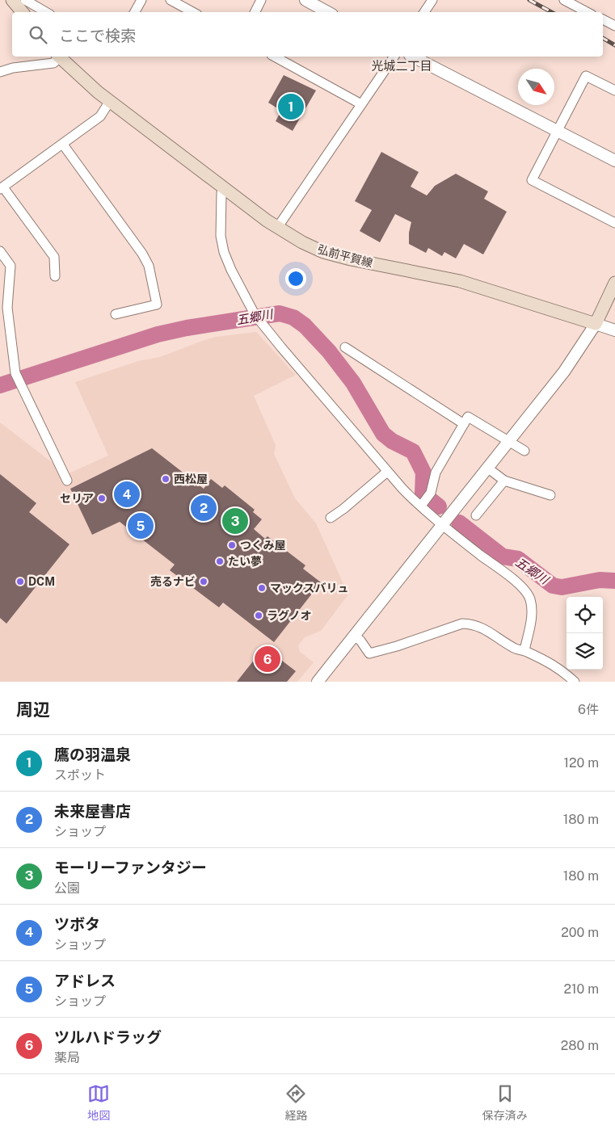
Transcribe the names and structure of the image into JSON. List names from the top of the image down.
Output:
{
  "streets": {
    "main road": ["弘前平賀線"]
  },
  "districts": ["光城二丁目"],
  "water": ["五郷川"],
  "places": [
    "西松屋",
    "セリア",
    "つくみ屋",
    "たい夢",
    "DCM",
    "売るナビ",
    "マックスバリュ",
    "ラグノオ"
  ],
  "north": "bottom right",
  "page": {
    "search": "ここで検索",
    "pins": [
      "1",
      "4",
      "2",
      "3",
      "5",
      "6"
    ],
    "heading": ["周辺", "6件"],
    "list": [
      {
        "mark": "1",
        "name": "鷹の羽温泉",
        "note": "スポット",
        "value": "120 m"
      },
      {
        "mark": "2",
        "name": "未来屋書店",
        "note": "ショップ",
        "value": "180 m"
      },
      {
        "mark": "3",
        "name": "モーリーファンタジー",
        "note": "公園",
        "value": "180 m"
      },
      {
        "mark": "4",
        "name": "ツボタ",
        "note": "ショップ",
        "value": "200 m"
      },
      {
        "mark": "5",
        "name": "アドレス",
        "note": "ショップ",
        "value": "210 m"
      },
      {
        "mark": "6",
        "name": "ツルハドラッグ",
        "note": "薬局",
        "value": "280 m"
      }
    ],
    "nav": ["地図", "経路", "保存済み"]
  }
}
